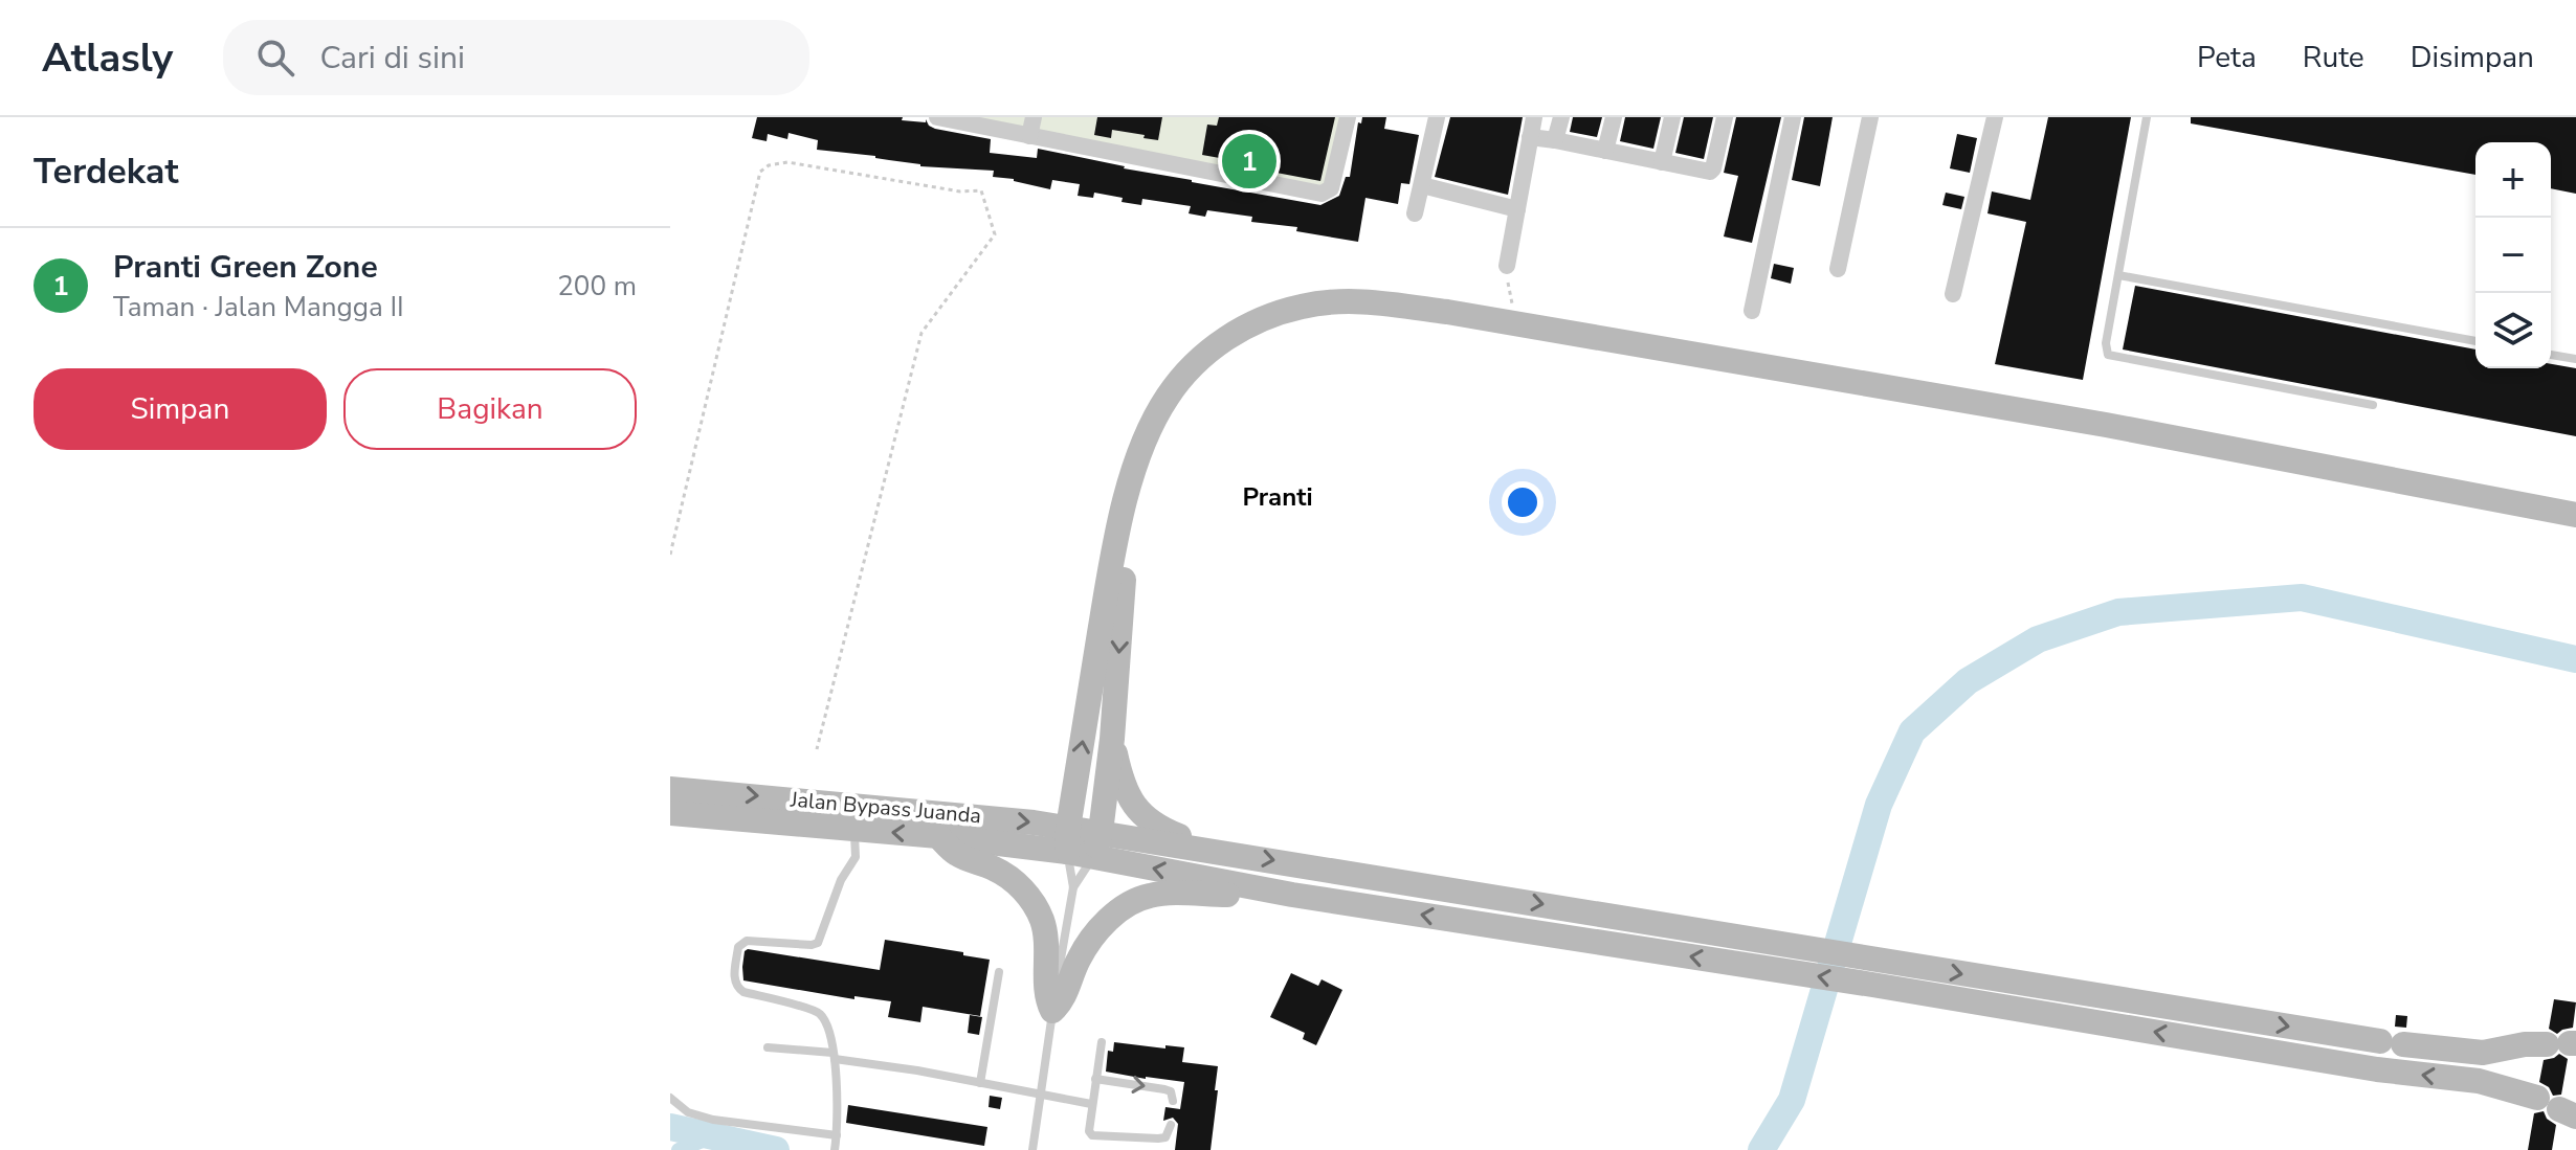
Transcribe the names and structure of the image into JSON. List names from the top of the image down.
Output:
{
  "streets": {
    "main road": ["Jalan Bypass Juanda"]
  },
  "districts": ["Pranti"],
  "page": {
    "header": "Atlasly",
    "search": "Cari di sini",
    "nav": ["Peta", "Rute", "Disimpan"],
    "heading": "Terdekat",
    "pins": "1",
    "map_buttons": ["+", "−"],
    "list": [
      {
        "mark": "1",
        "name": "Pranti Green Zone",
        "note": "Taman · Jalan Mangga II",
        "value": "200 m"
      }
    ],
    "buttons": ["Simpan", "Bagikan"]
  }
}
